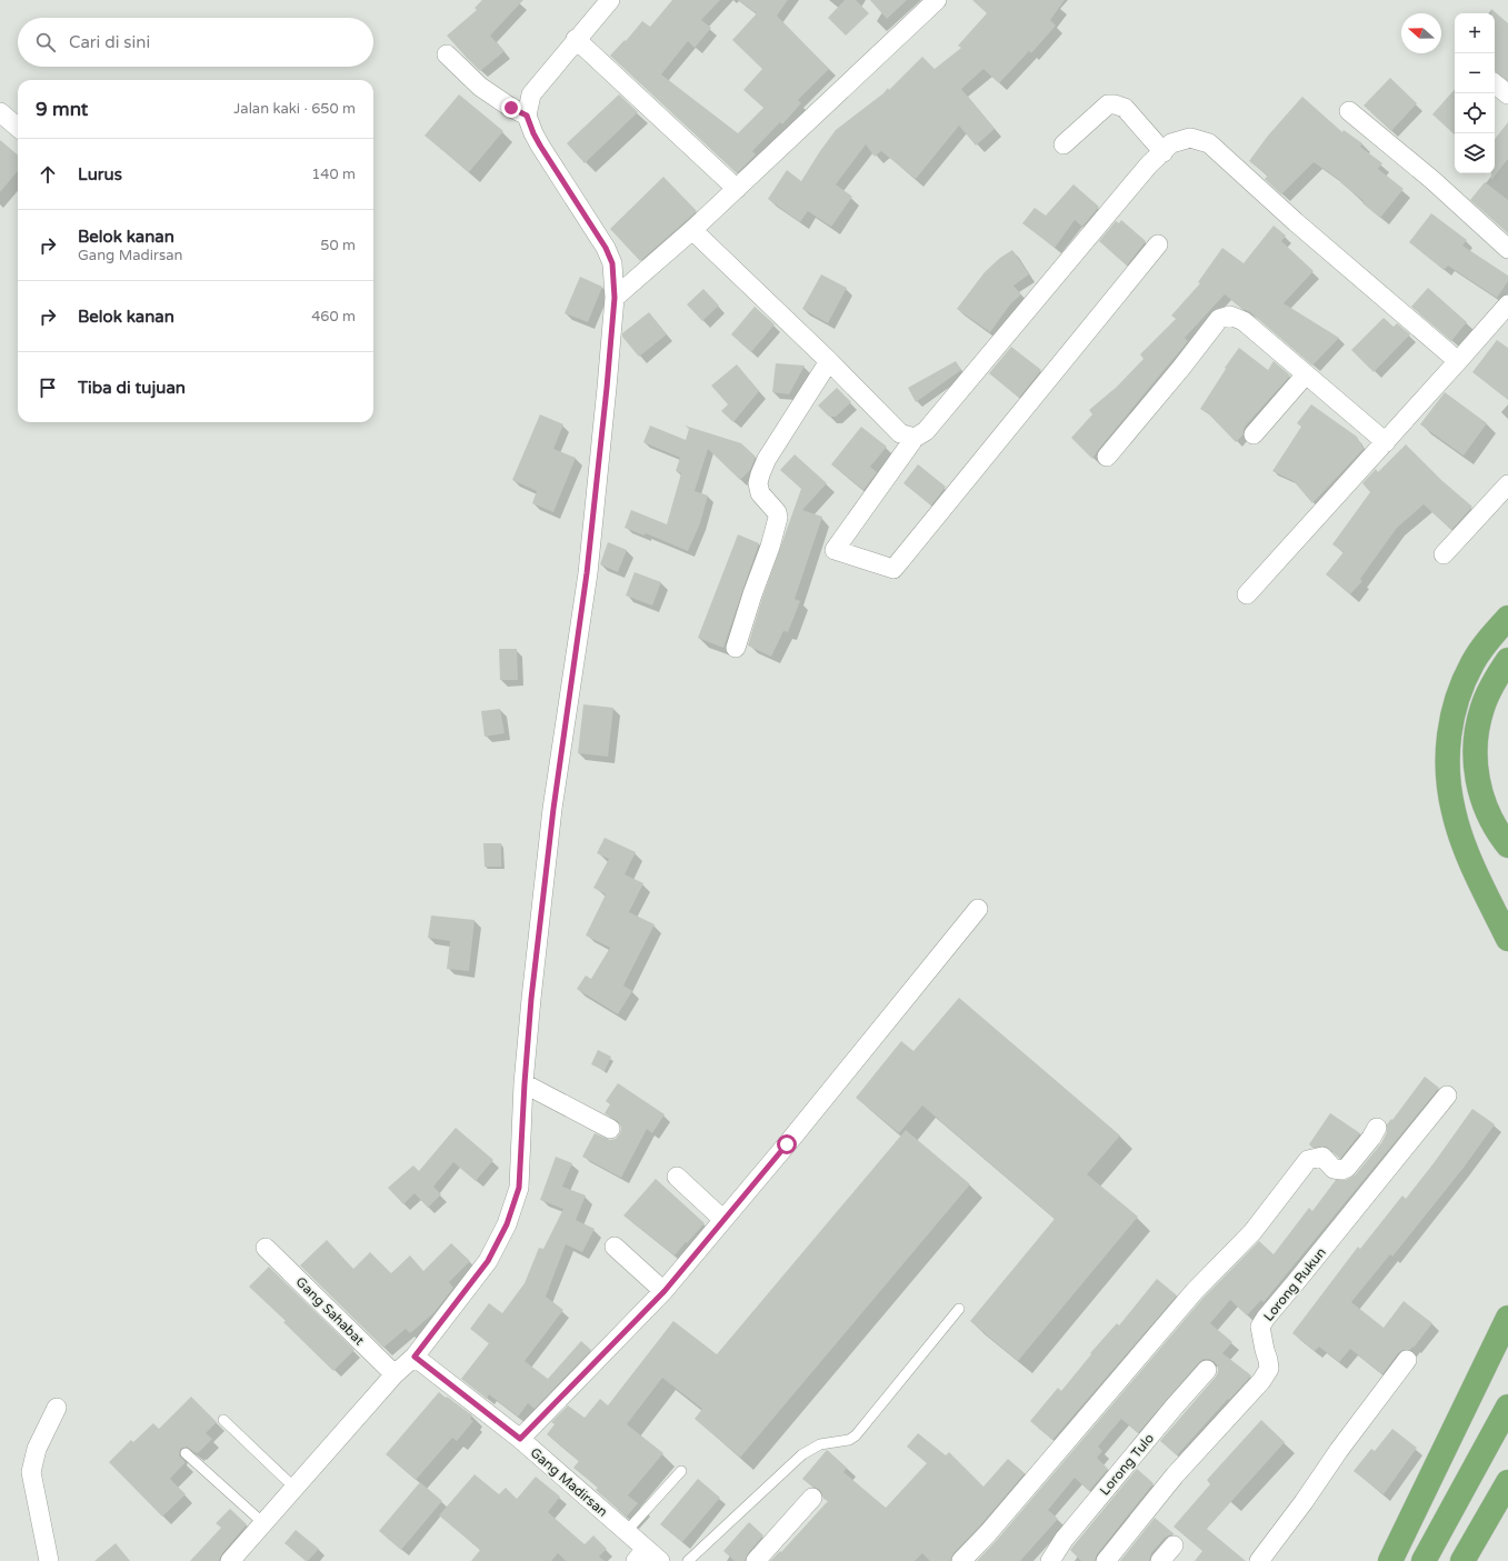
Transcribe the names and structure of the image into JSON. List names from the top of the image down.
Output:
{
  "streets": {
    "street": [
      "Lorong Rukun",
      "Gang Sahabat",
      "Lorong Tulo",
      "Gang Madirsan"
    ]
  },
  "north": "left",
  "page": {
    "map_buttons": ["+", "−"],
    "search": "Cari di sini",
    "heading": ["9 mnt", "Jalan kaki · 650 m"],
    "list": [
      ["Lurus", "140 m"],
      ["Belok kanan", "Gang Madirsan", "50 m"],
      ["Belok kanan", "460 m"],
      "Tiba di tujuan"
    ]
  }
}
